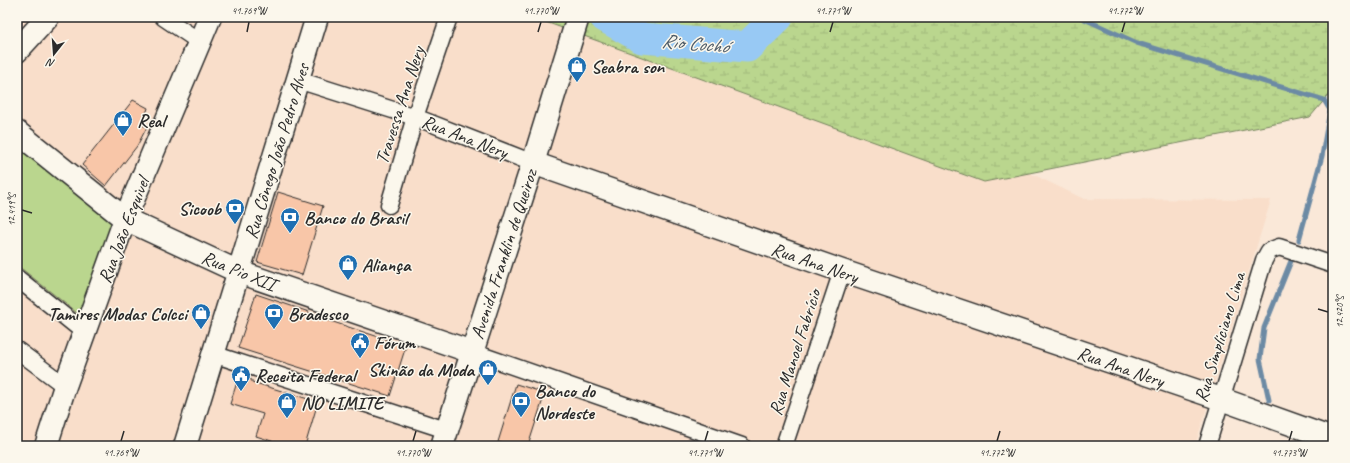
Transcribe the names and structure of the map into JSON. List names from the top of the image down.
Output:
{
  "streets": {
    "street": [
      "Travessa Ana Nery",
      "Rua Ana Nery",
      "Rua Cônego João Pedro Alves",
      "Rua João Esquivel",
      "Avenida Franklin de Queiroz",
      "Rua Pio XII",
      "Rua Simpliciano Lima",
      "Rua Manoel Fabrício"
    ]
  },
  "crossings": [
    ["Travessa Ana Nery", "Rua Ana Nery"],
    ["Rua Ana Nery", "Rua Cônego João Pedro Alves"],
    ["Rua Ana Nery", "Avenida Franklin de Queiroz"],
    ["Rua Ana Nery", "Rua Simpliciano Lima"],
    ["Rua Ana Nery", "Rua Manoel Fabrício"],
    ["Rua Cônego João Pedro Alves", "Rua Pio XII"],
    ["Rua João Esquivel", "Rua Pio XII"],
    ["Avenida Franklin de Queiroz", "Rua Pio XII"]
  ],
  "water": ["Rio Cochó"],
  "places": {
    "shop": [
      "Seabra son",
      "Real",
      "Aliança",
      "Tamires Modas Colcci",
      "Skinão da Moda",
      "NO LIMITE"
    ],
    "bank": [
      "Sicoob",
      "Banco do Brasil",
      "Bradesco",
      "Banco do Nordeste"
    ],
    "public building": ["Fórum", "Receita Federal"]
  },
  "north": "bottom",
  "coordinates": [
    "41.769°W",
    "41.770°W",
    "41.771°W",
    "41.772°W",
    "12.419°S",
    "12.420°S",
    "41.773°W"
  ]
}
